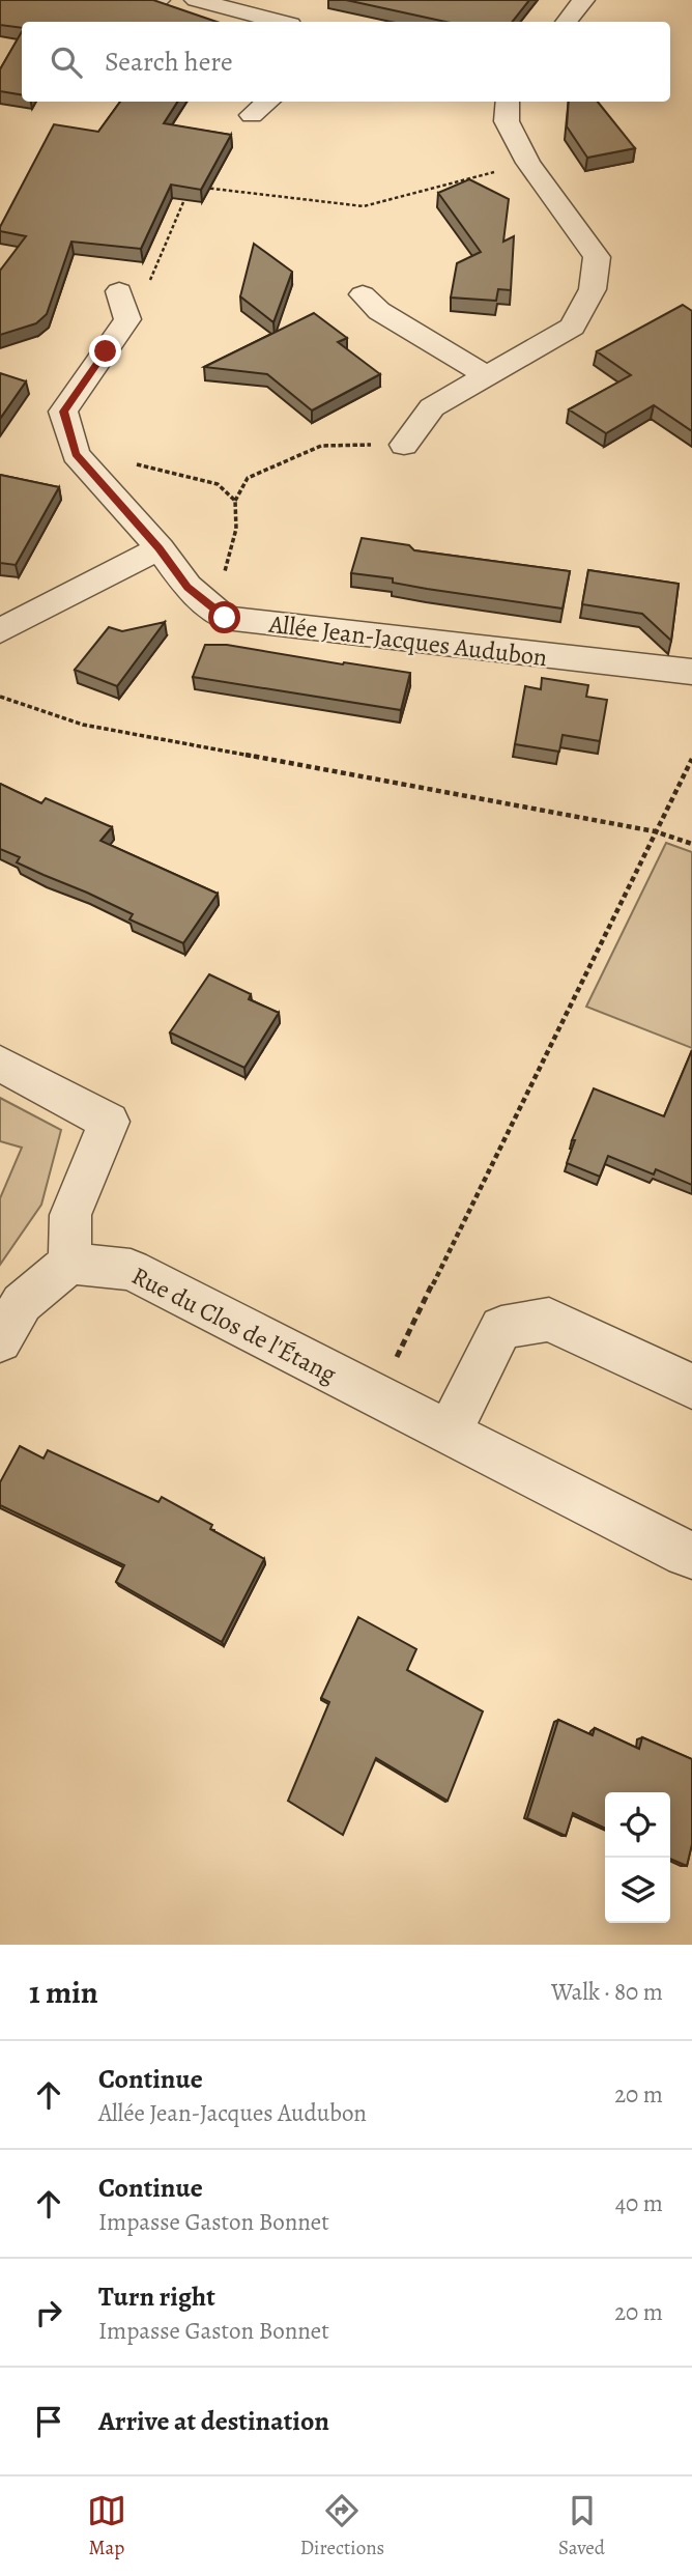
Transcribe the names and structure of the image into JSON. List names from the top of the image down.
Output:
{
  "streets": {
    "street": ["Allée Jean-Jacques Audubon", "Rue du Clos de l'Étang"]
  },
  "page": {
    "search": "Search here",
    "heading": ["1 min", "Walk · 80 m"],
    "list": [
      ["Continue", "Allée Jean-Jacques Audubon", "20 m"],
      ["Continue", "Impasse Gaston Bonnet", "40 m"],
      ["Turn right", "Impasse Gaston Bonnet", "20 m"],
      "Arrive at destination"
    ],
    "nav": ["Map", "Directions", "Saved"]
  }
}
